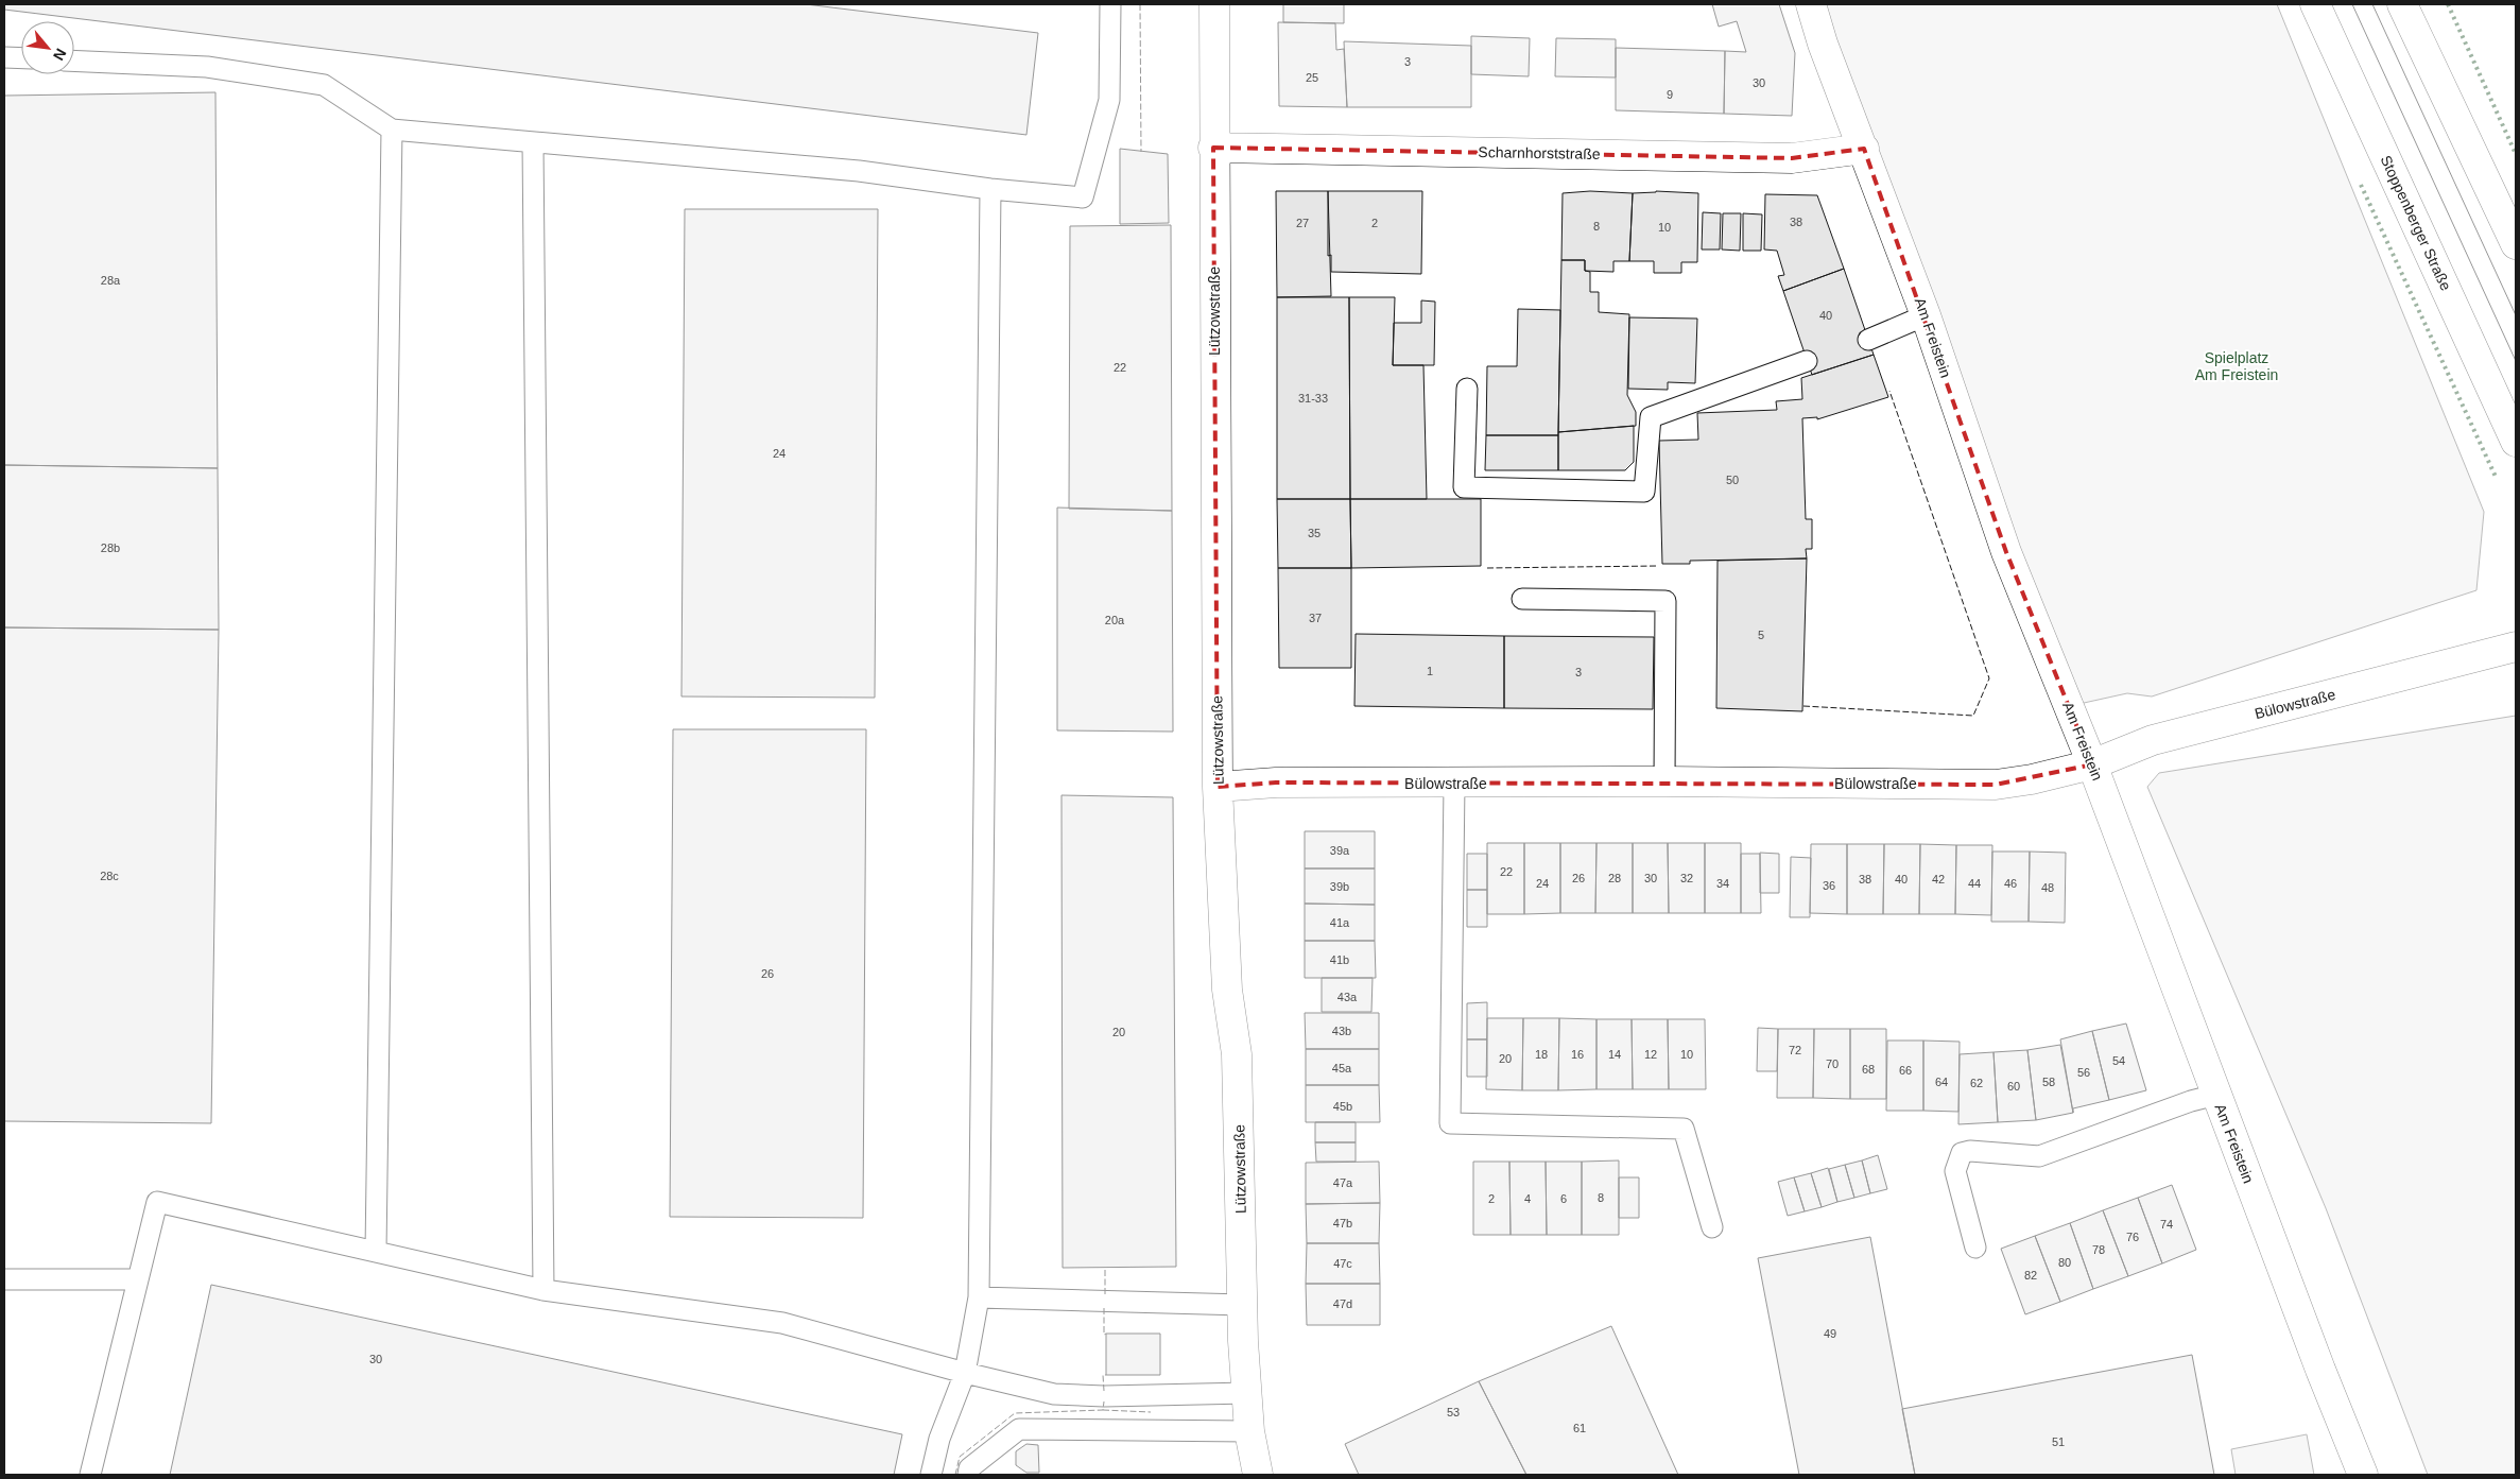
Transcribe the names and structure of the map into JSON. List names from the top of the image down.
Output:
{
  "streets": {
    "street": [
      "Scharnhorststraße",
      "Stoppenberger Straße",
      "Lützowstraße",
      "Am Freistein",
      "Bülowstraße"
    ]
  },
  "crossings": [
    ["Scharnhorststraße", "Lützowstraße"],
    ["Scharnhorststraße", "Am Freistein"],
    ["Lützowstraße", "Bülowstraße"],
    ["Am Freistein", "Bülowstraße"]
  ],
  "parks": ["Spielplatz Am Freistein"],
  "house_numbers": [
    "3",
    "25",
    "30",
    "9",
    "38",
    "27",
    "2",
    "8",
    "10",
    "28a",
    "40",
    "22",
    "31-33",
    "24",
    "50",
    "35",
    "28b",
    "37",
    "20a",
    "5",
    "1",
    "3",
    "39a",
    "22",
    "28c",
    "26",
    "28",
    "30",
    "32",
    "38",
    "40",
    "42",
    "24",
    "34",
    "44",
    "46",
    "36",
    "39b",
    "48",
    "41a",
    "41b",
    "26",
    "43a",
    "43b",
    "20",
    "72",
    "18",
    "16",
    "14",
    "12",
    "10",
    "20",
    "54",
    "70",
    "45a",
    "68",
    "66",
    "56",
    "64",
    "58",
    "62",
    "60",
    "45b",
    "47a",
    "8",
    "2",
    "4",
    "6",
    "47b",
    "74",
    "76",
    "78",
    "80",
    "47c",
    "82",
    "47d",
    "49",
    "30",
    "53",
    "61",
    "51"
  ],
  "north": "bottom right"
}
